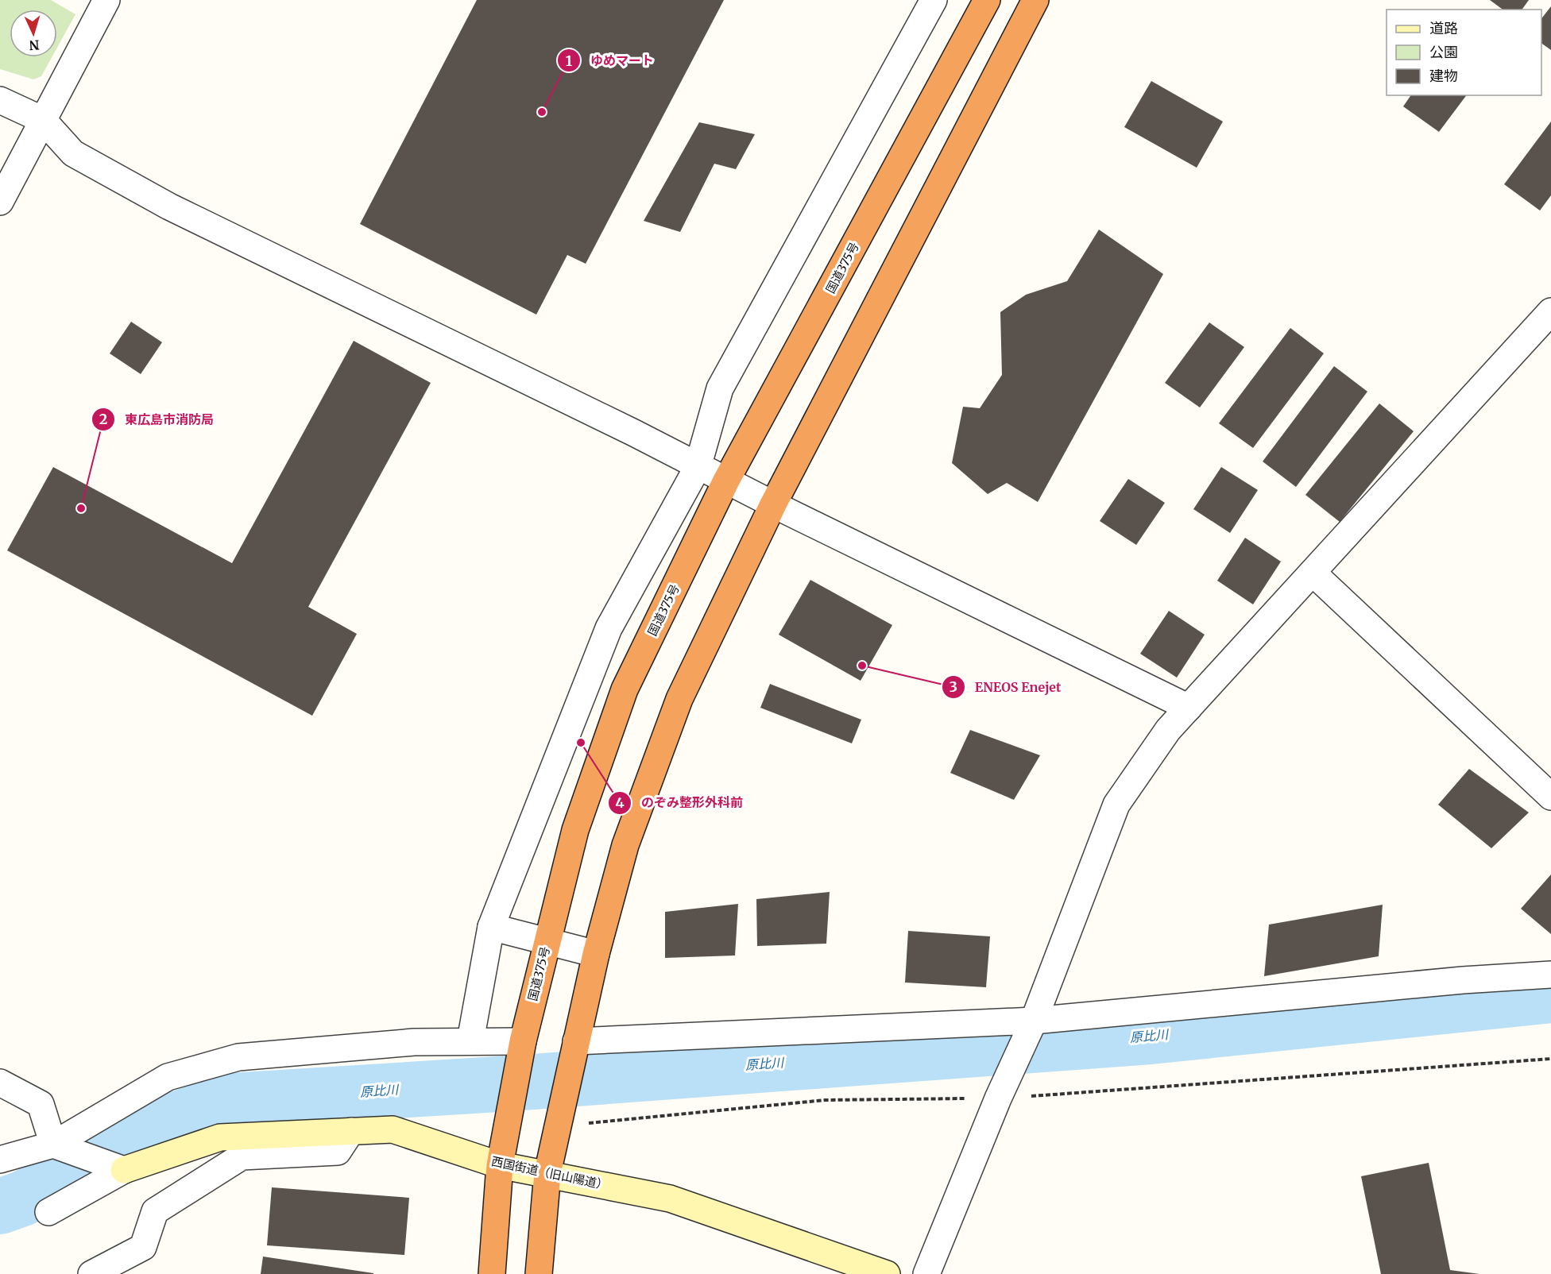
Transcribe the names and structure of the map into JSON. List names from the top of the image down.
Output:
{
  "streets": {
    "highway": ["国道375号"],
    "street": ["西国街道（旧山陽道）"]
  },
  "crossings": [
    ["国道375号", "西国街道（旧山陽道）"]
  ],
  "water": ["原比川"],
  "places": [
    "ゆめマート",
    "東広島市消防局",
    "ENEOS Enejet",
    "のぞみ整形外科前"
  ],
  "legend": ["道路", "公園", "建物"],
  "north": "bottom"
}
